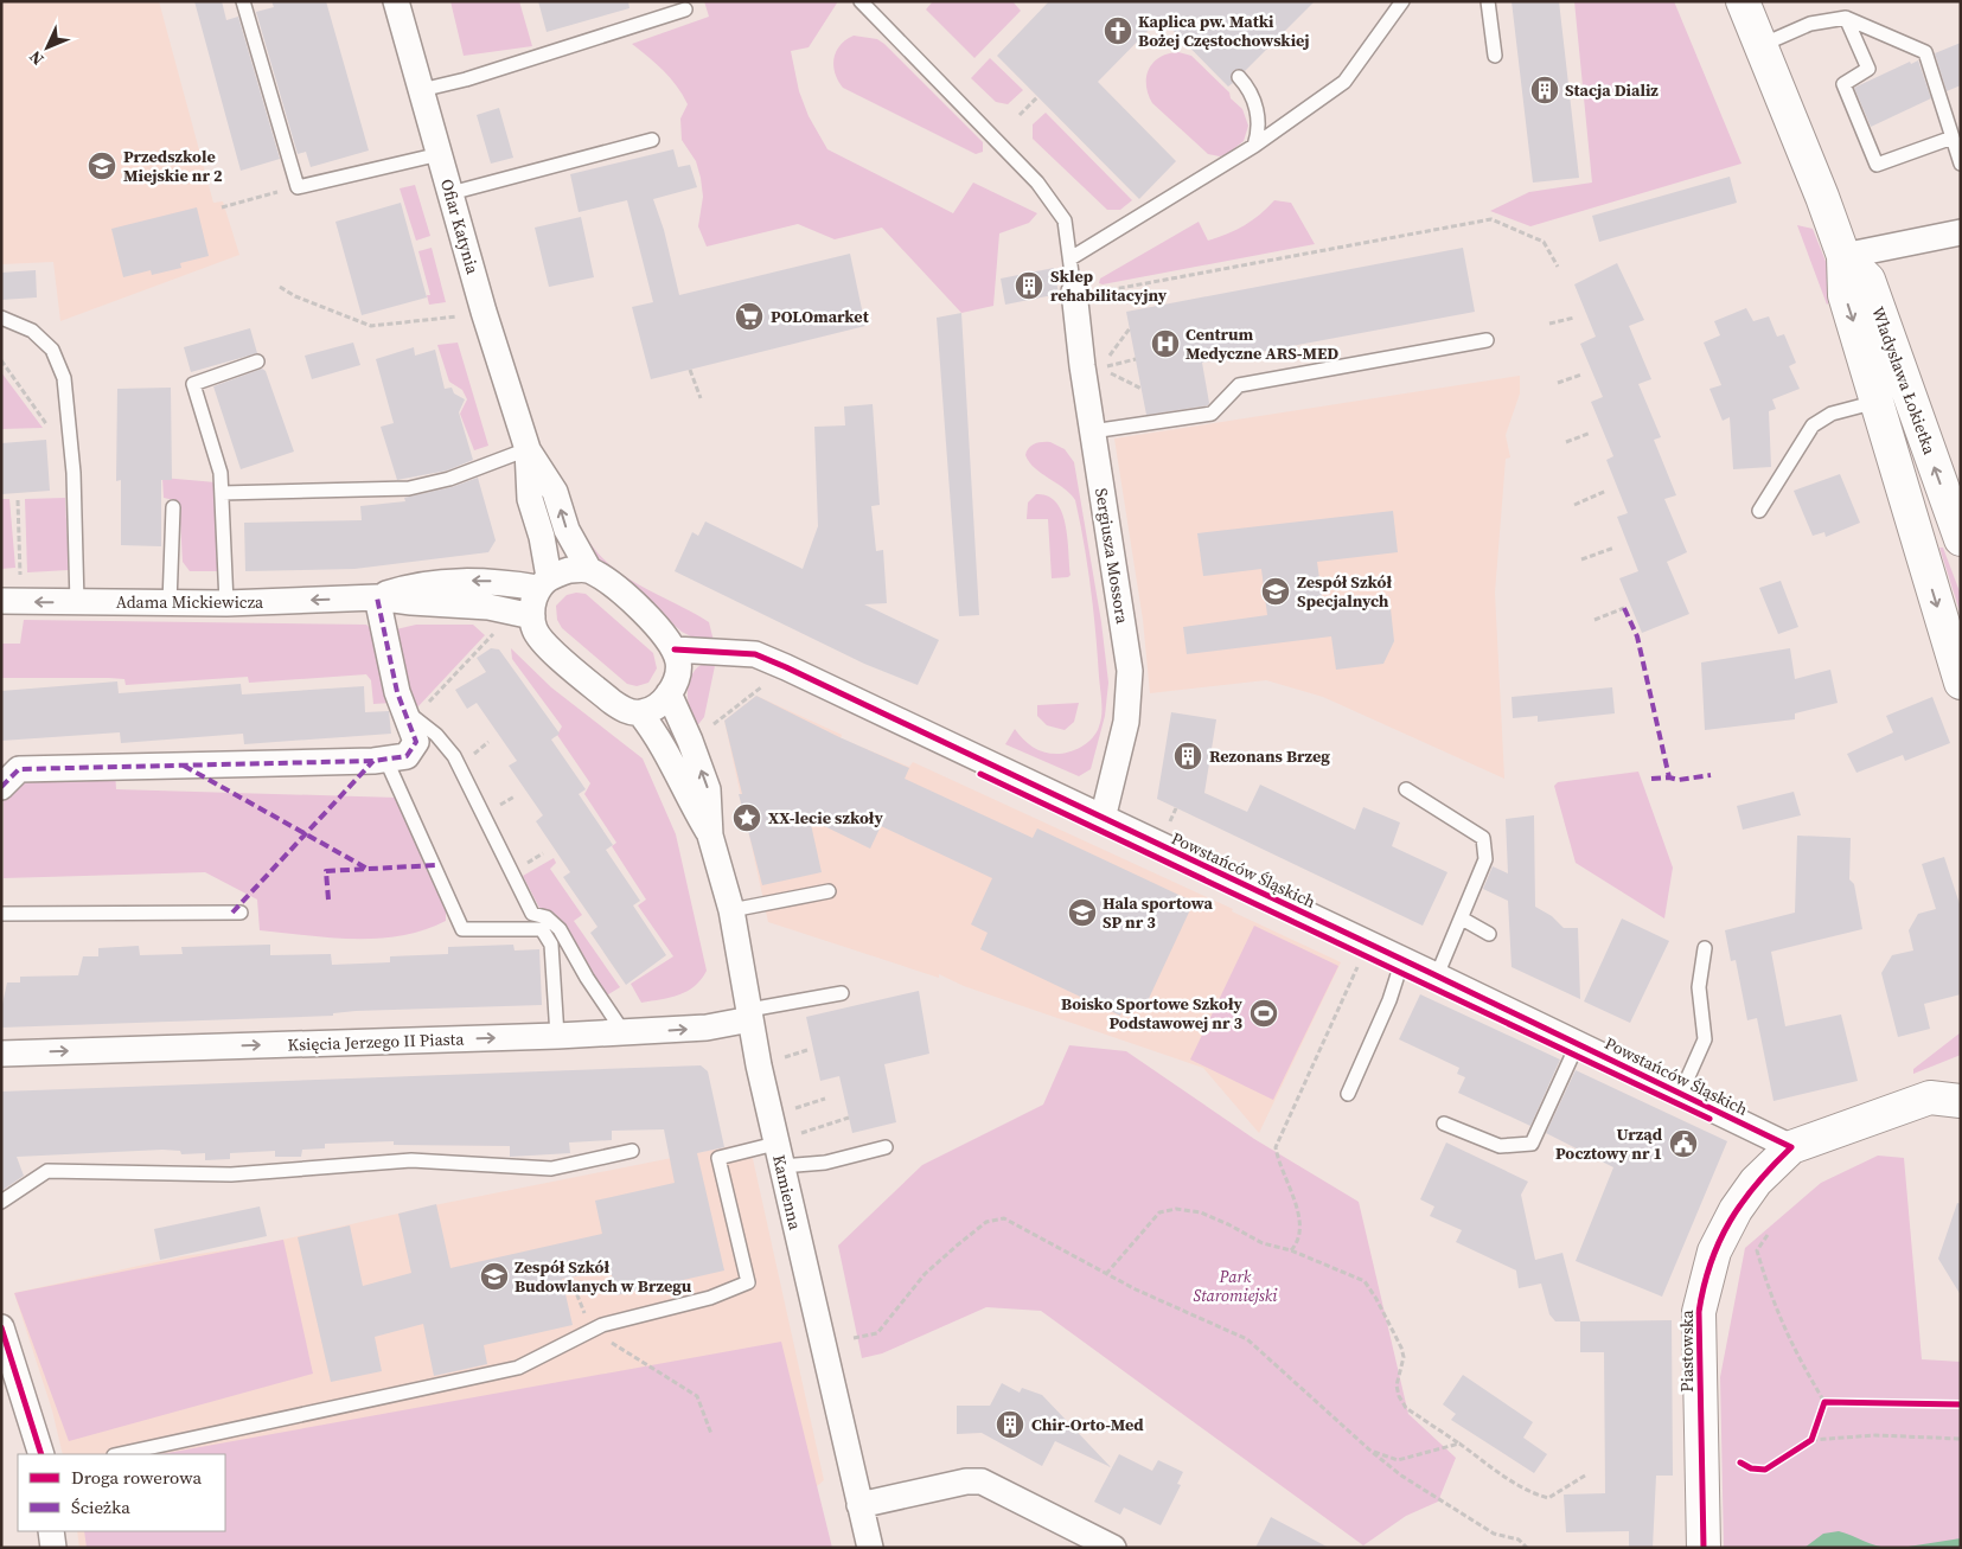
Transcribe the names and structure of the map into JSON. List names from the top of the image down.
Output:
{
  "streets": {
    "main road": ["Władysława Łokietka", "Piastowska"],
    "street": [
      "Ofiar Katynia",
      "Sergiusza Mossora",
      "Adama Mickiewicza",
      "Powstańców Śląskich",
      "Księcia Jerzego II Piasta",
      "Kamienna"
    ]
  },
  "crossings": [
    ["Ofiar Katynia", "Adama Mickiewicza"],
    ["Sergiusza Mossora", "Powstańców Śląskich"],
    ["Powstańców Śląskich", "Piastowska"],
    ["Księcia Jerzego II Piasta", "Kamienna"]
  ],
  "one_way": ["Księcia Jerzego II Piasta"],
  "parks": ["Park Staromiejski"],
  "places": {
    "church": ["Kaplica pw. Matki Bożej Częstochowskiej"],
    "building": [
      "Stacja Dializ",
      "Sklep rehabilitacyjny",
      "Rezonans Brzeg",
      "Chir-Orto-Med"
    ],
    "school or university": [
      "Przedszkole Miejskie nr 2",
      "Zespół Szkół Specjalnych",
      "Hala sportowa SP nr 3",
      "Zespół Szkół Budowlanych w Brzegu"
    ],
    "supermarket": ["POLOmarket"],
    "hospital": ["Centrum Medyczne ARS-MED"],
    "place": ["XX-lecie szkoły"],
    "sports": ["Boisko Sportowe Szkoły Podstawowej nr 3"],
    "public building": ["Urząd Pocztowy nr 1"]
  },
  "legend": ["Droga rowerowa", "Ścieżka"],
  "north": "bottom left"
}
